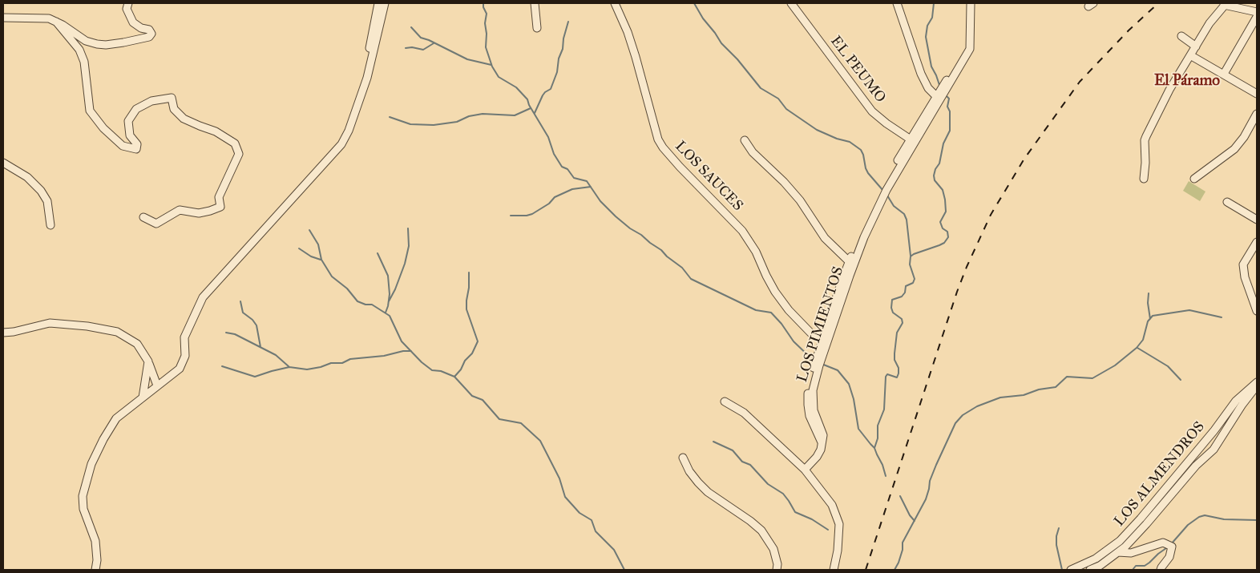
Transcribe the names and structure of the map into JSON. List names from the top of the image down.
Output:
{
  "streets": {
    "street": [
      "EL PEUMO",
      "LOS SAUCES",
      "LOS PIMIENTOS",
      "LOS ALMENDROS"
    ]
  },
  "crossings": [
    ["EL PEUMO", "LOS PIMIENTOS"],
    ["LOS SAUCES", "LOS PIMIENTOS"]
  ],
  "districts": ["El Páramo"]
}
